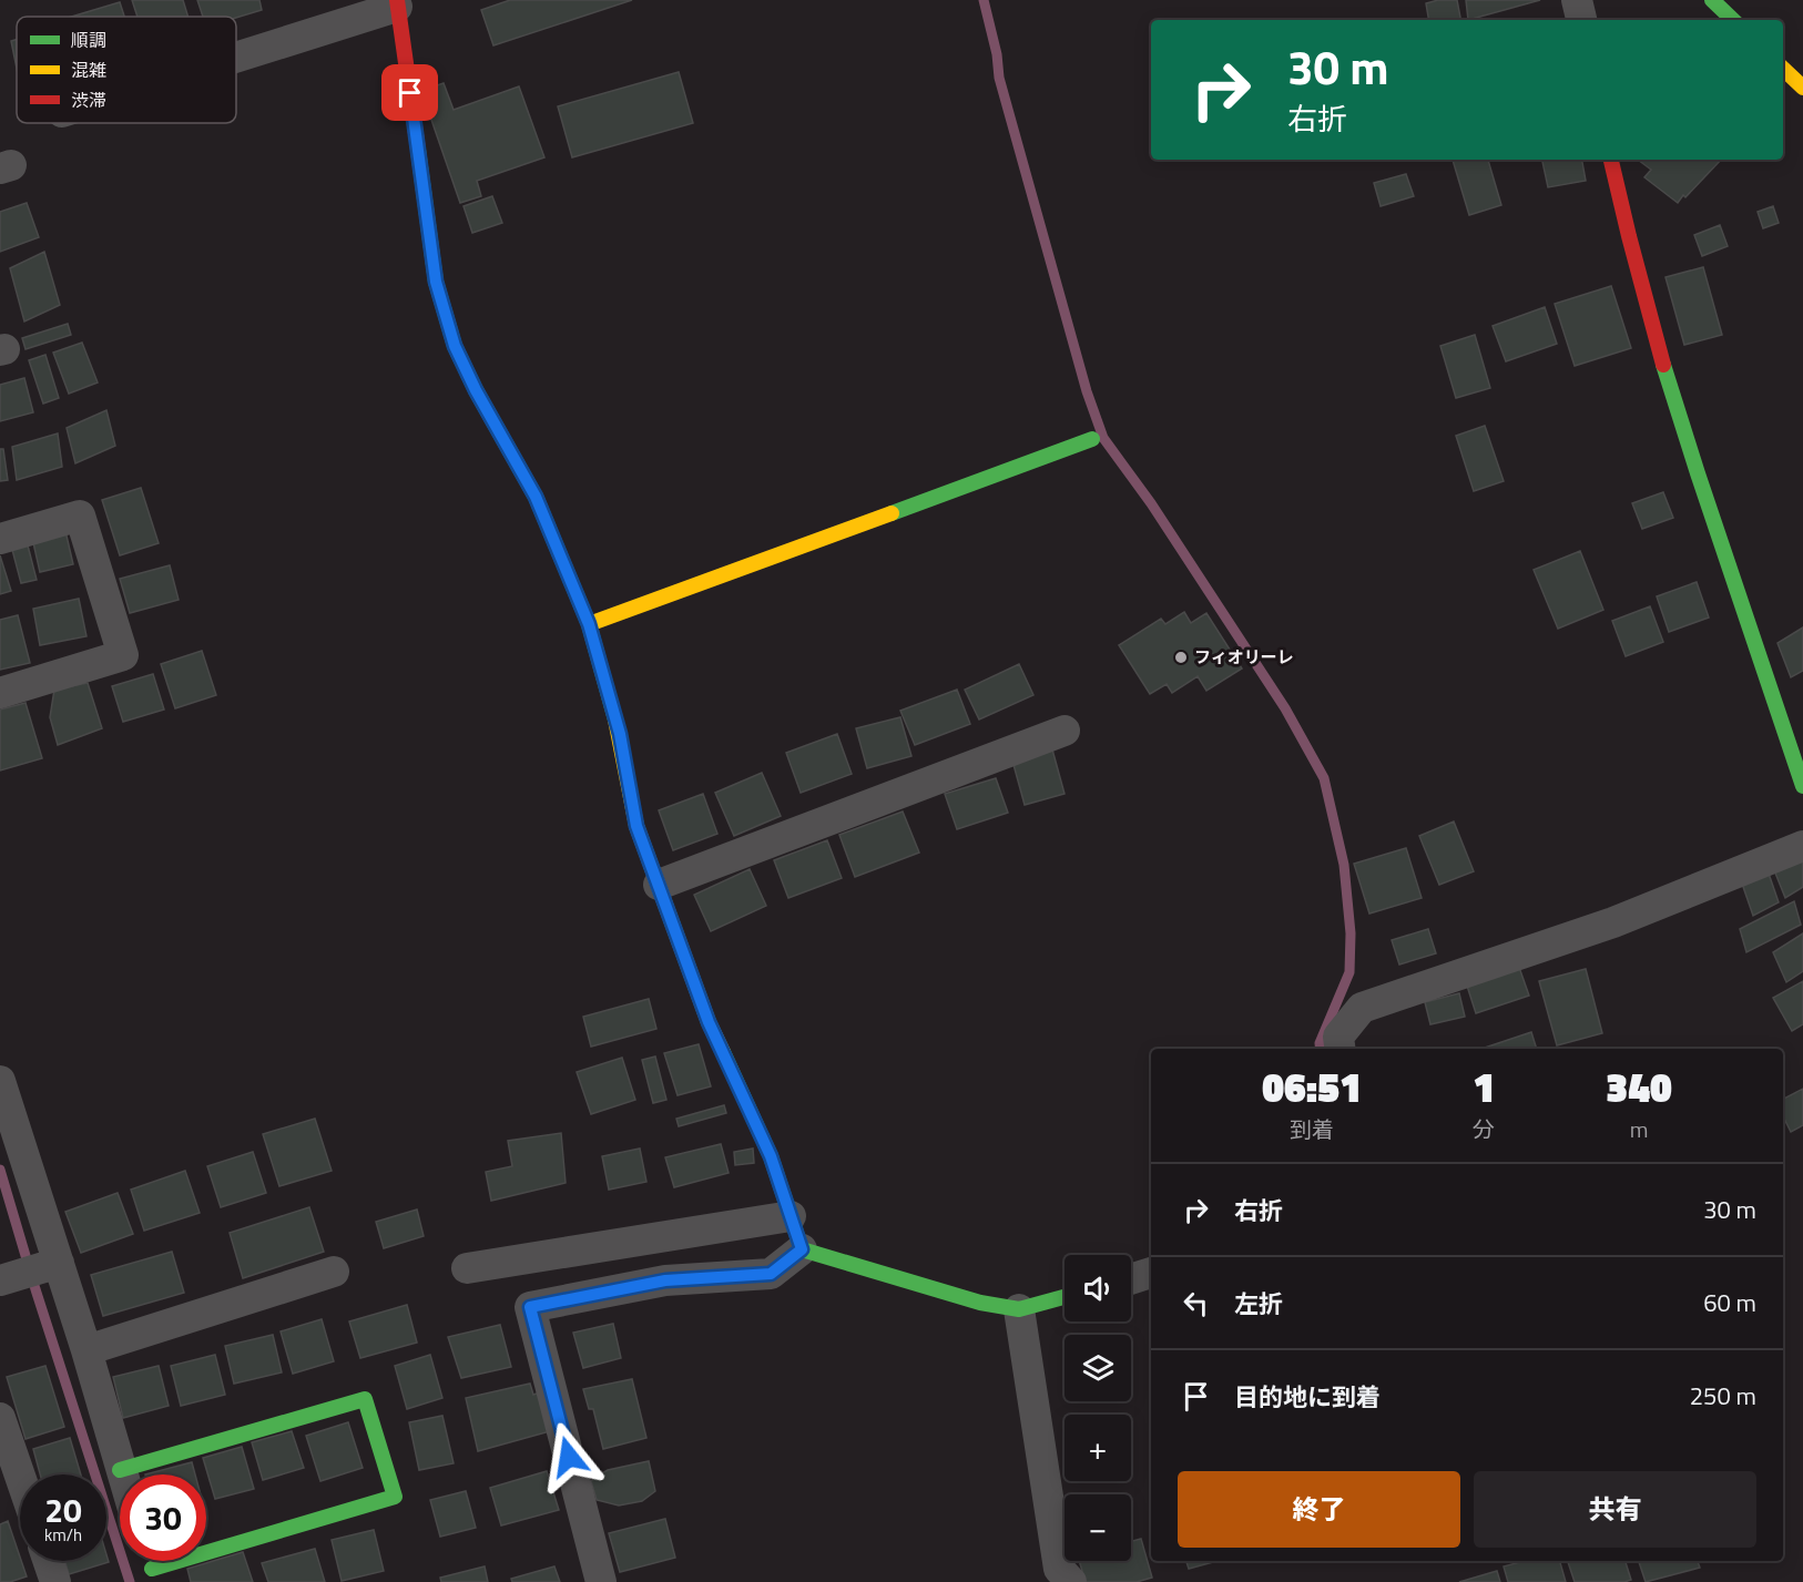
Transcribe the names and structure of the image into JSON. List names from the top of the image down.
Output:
{
  "places": ["フィオリーレ"],
  "legend": ["順調", "混雑", "渋滞"],
  "page": {
    "turn": ["30 m", "右折"],
    "eta": [
      "06:51",
      "到着",
      "1",
      "分",
      "340",
      "m"
    ],
    "list": [
      {
        "name": "右折",
        "value": "30 m"
      },
      {
        "name": "左折",
        "value": "60 m"
      },
      {
        "name": "目的地に到着",
        "value": "250 m"
      }
    ],
    "map_buttons": ["+", "−"],
    "buttons": ["終了", "共有"],
    "speed": "20 km/h",
    "limit": "30"
  }
}
